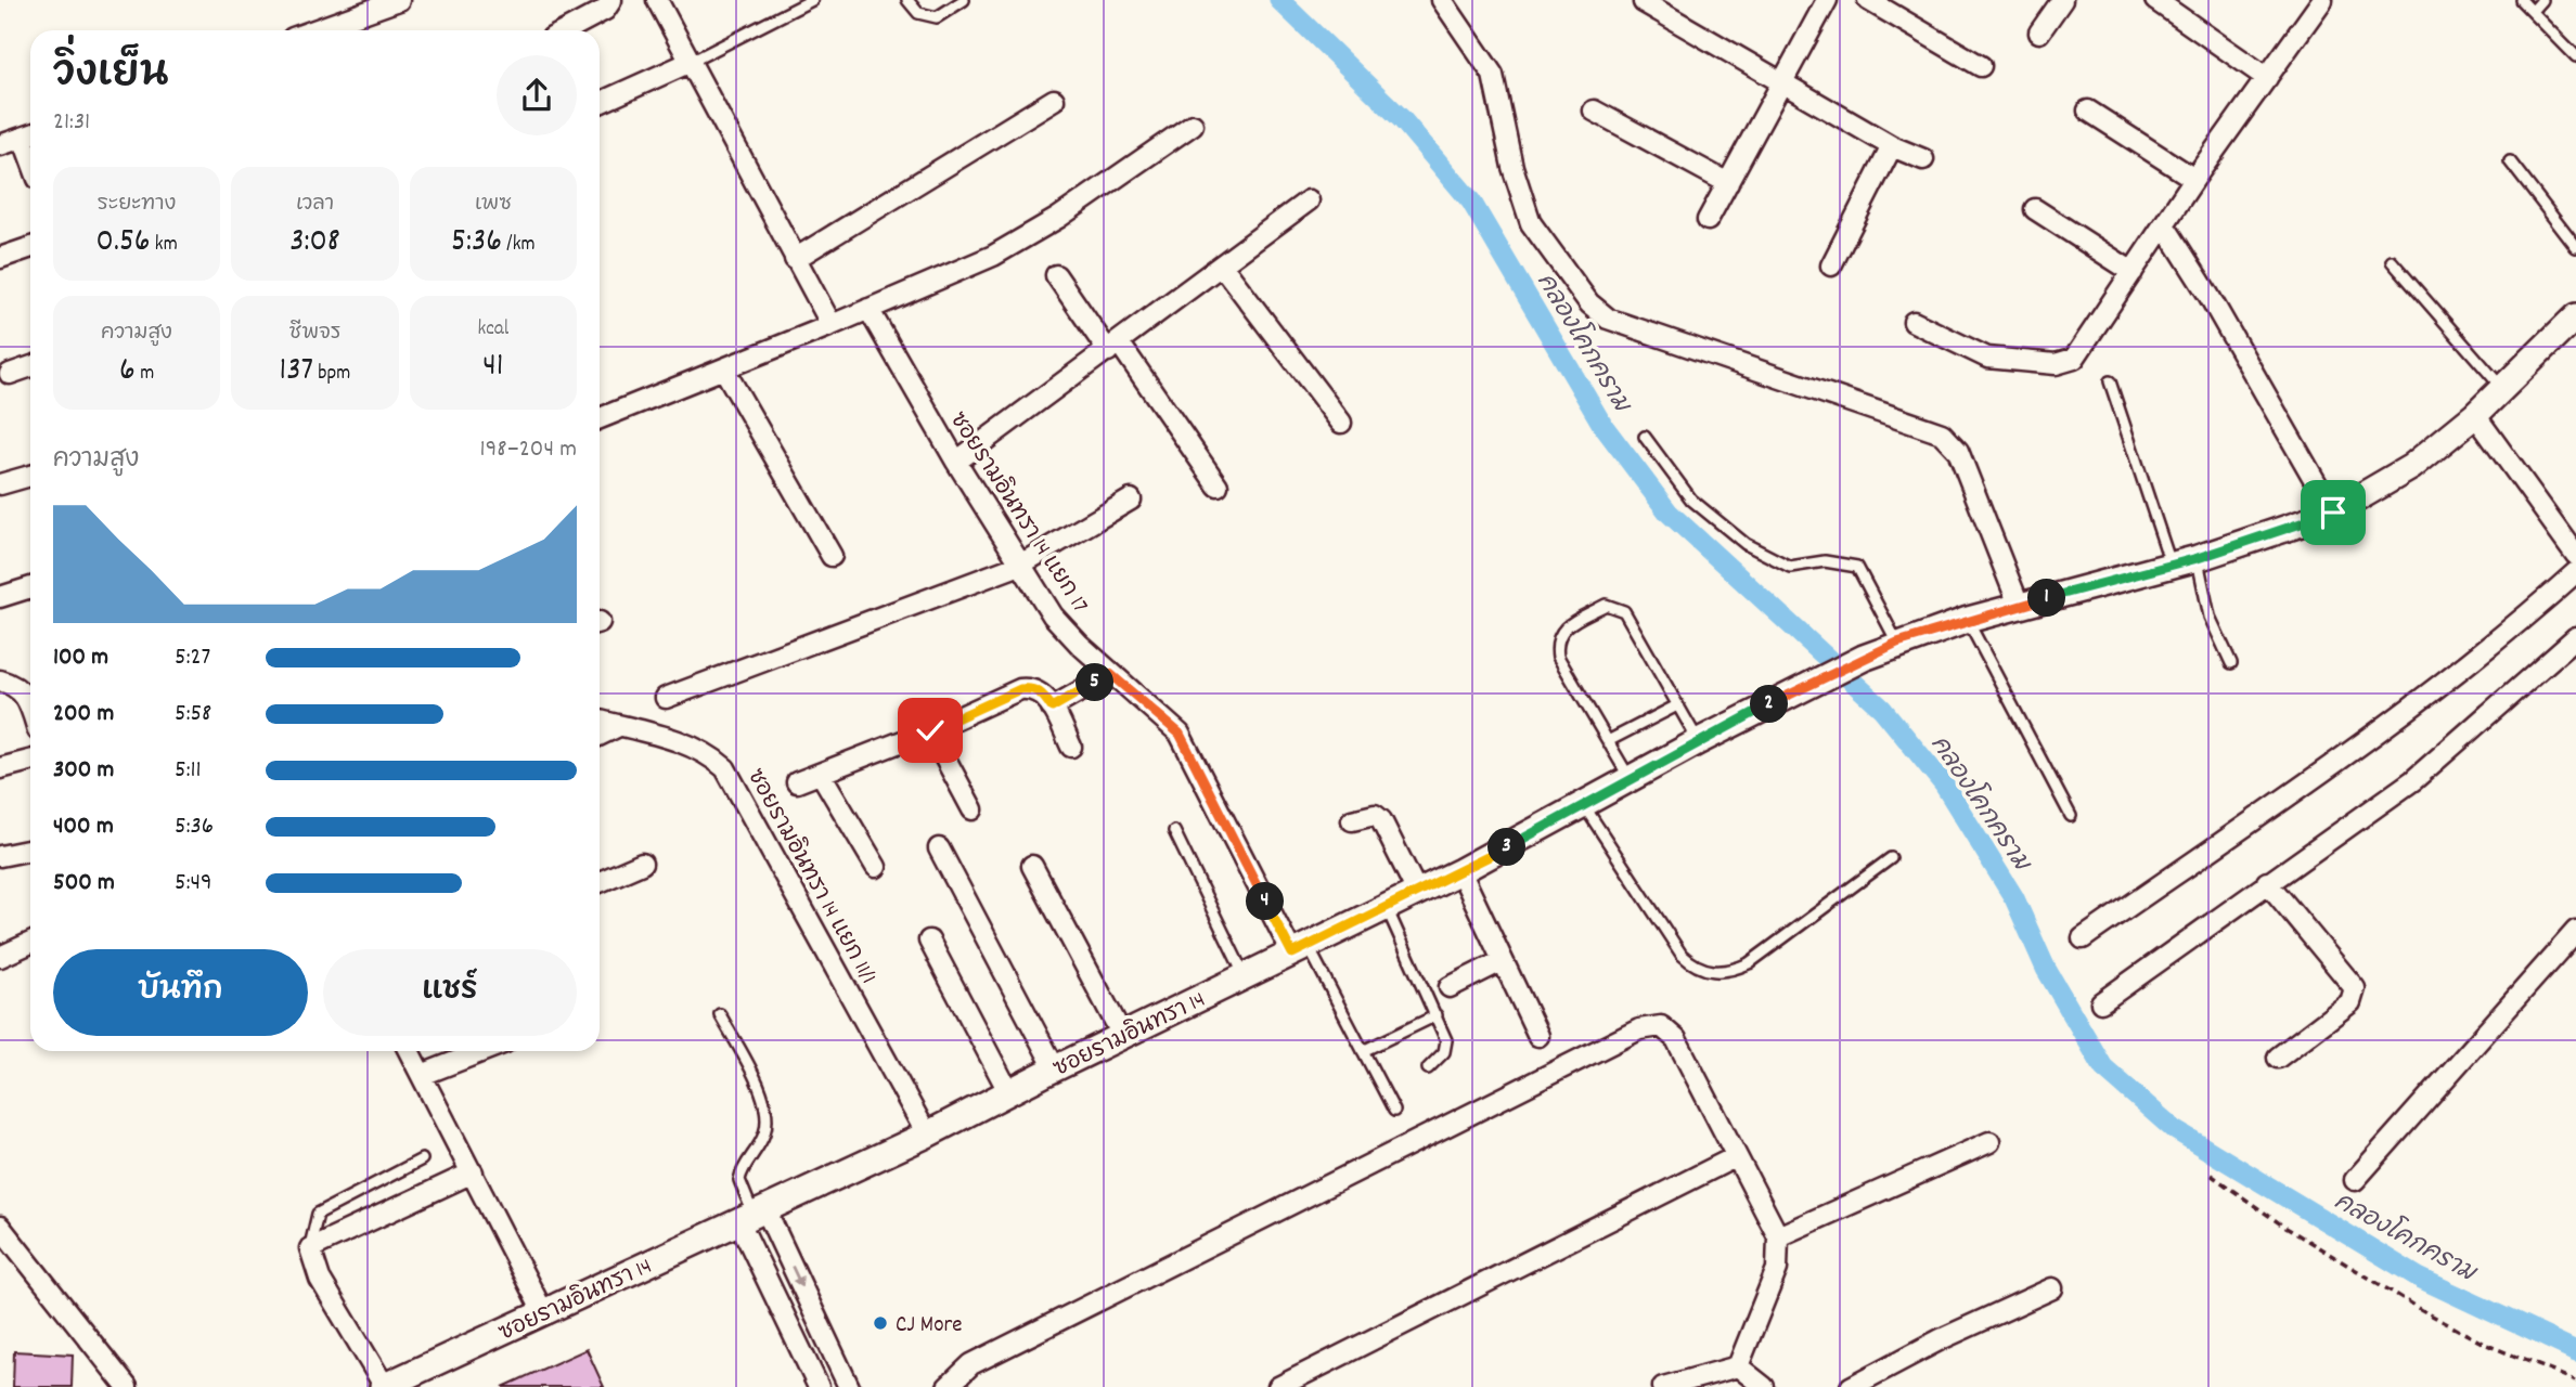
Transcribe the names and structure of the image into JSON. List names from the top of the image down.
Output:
{
  "streets": {
    "street": ["ซอยรามอินทรา 14 แยก 17", "ซอยรามอินทรา 14 แยก 11/1", "ซอยรามอินทรา 14"]
  },
  "crossings": [
    ["ซอยรามอินทรา 14 แยก 17", "ซอยรามอินทรา 14"],
    ["ซอยรามอินทรา 14 แยก 11/1", "ซอยรามอินทรา 14"]
  ],
  "water": ["คลองโคกคราม"],
  "places": ["CJ More"],
  "page": {
    "heading": ["วิ่งเย็น", "21:31"],
    "stats": [
      ["ระยะทาง", "0.56 km"],
      ["เวลา", "3:08"],
      ["เพซ", "5:36 /km"],
      ["ความสูง", "6 m"],
      ["ชีพจร", "137 bpm"],
      ["kcal", "41"]
    ],
    "chart": ["ความสูง", "198–204 m"],
    "pins": [
      "1",
      "5",
      "2",
      "3",
      "4"
    ],
    "list": [
      {
        "name": "100 m",
        "note": "5:27"
      },
      {
        "name": "200 m",
        "note": "5:58"
      },
      {
        "name": "300 m",
        "note": "5:11"
      },
      {
        "name": "400 m",
        "note": "5:36"
      },
      {
        "name": "500 m",
        "note": "5:49"
      }
    ],
    "buttons": ["บันทึก", "แชร์"]
  }
}
